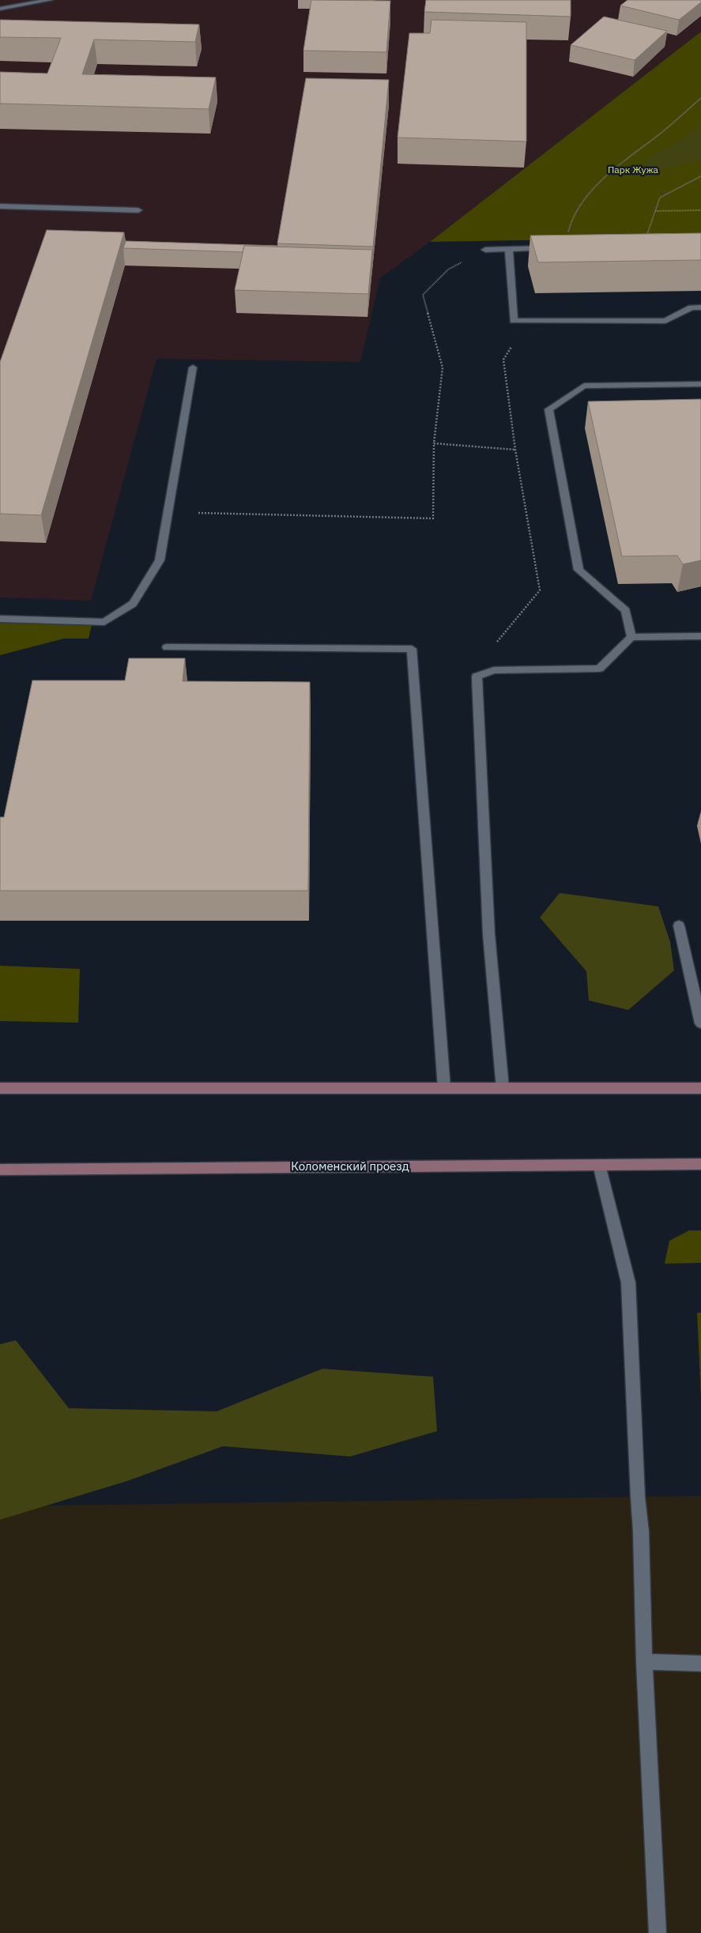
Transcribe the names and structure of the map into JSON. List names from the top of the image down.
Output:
{
  "streets": {
    "main road": ["Коломенский проезд"]
  },
  "parks": ["Парк Жужа"]
}
